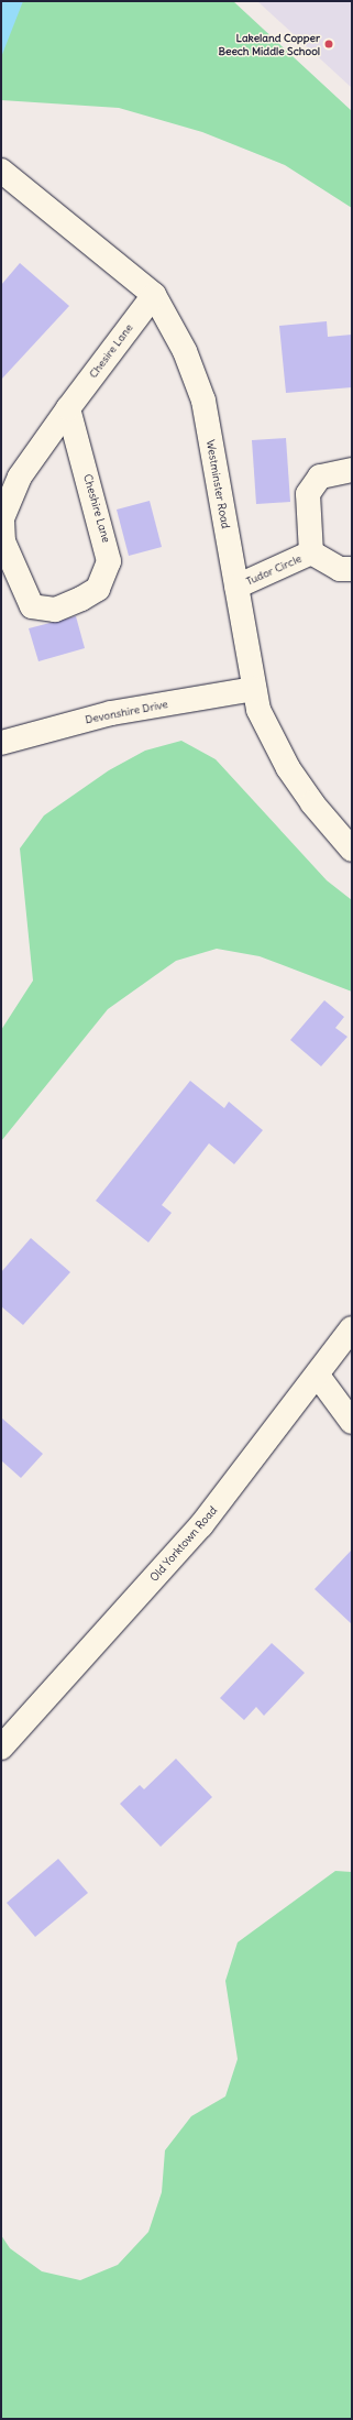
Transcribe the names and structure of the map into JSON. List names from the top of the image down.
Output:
{
  "streets": {
    "street": [
      "Chesire Lane",
      "Westminster Road",
      "Cheshire Lane",
      "Tudor Circle",
      "Devonshire Drive",
      "Old Yorktown Road"
    ]
  },
  "crossings": [
    ["Chesire Lane", "Westminster Road"],
    ["Chesire Lane", "Cheshire Lane"],
    ["Westminster Road", "Tudor Circle"],
    ["Westminster Road", "Devonshire Drive"]
  ],
  "places": ["Lakeland Copper Beech Middle School"]
}
